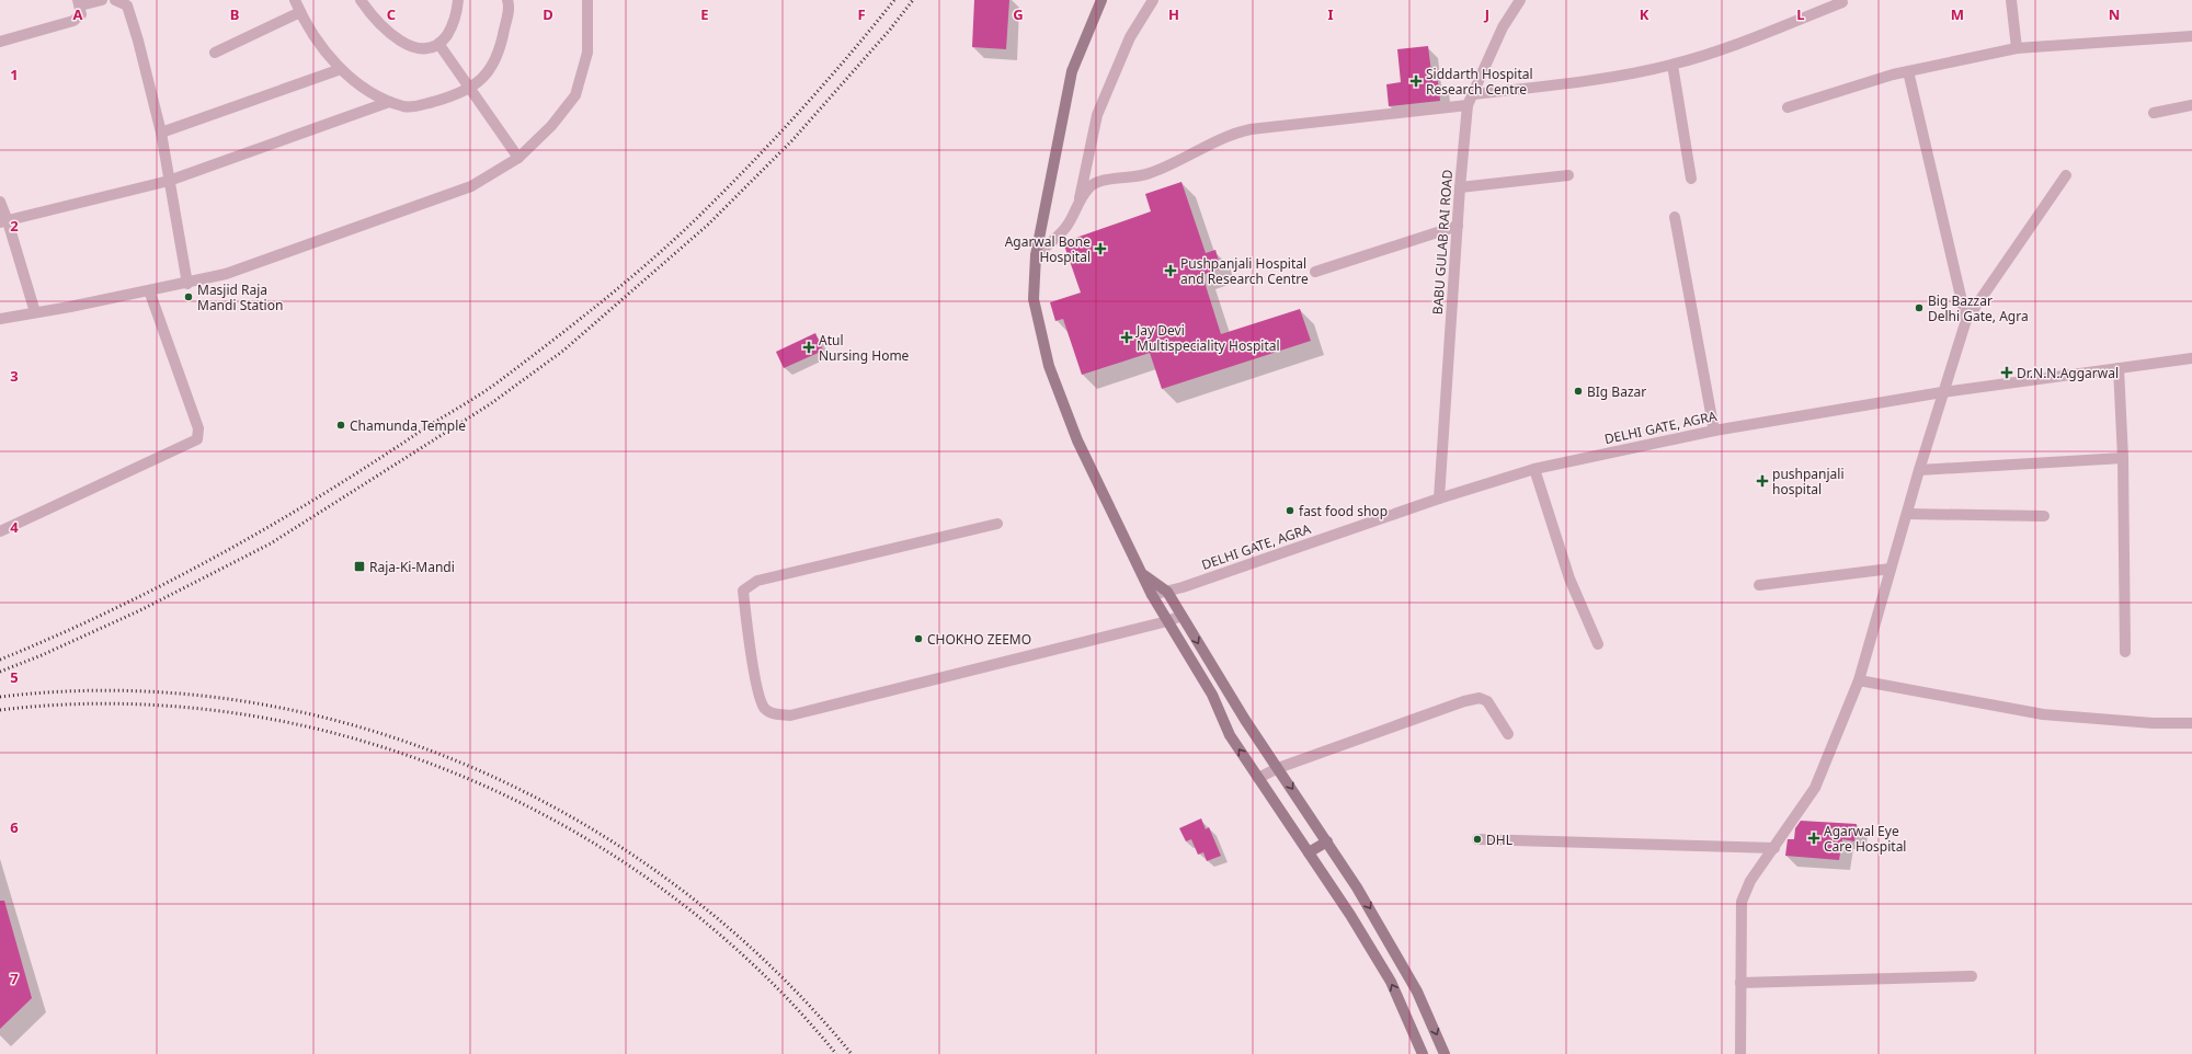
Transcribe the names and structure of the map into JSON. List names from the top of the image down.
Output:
{
  "streets": {
    "street": ["BABU GULAB RAI ROAD", "DELHI GATE, AGRA"]
  },
  "crossings": [
    ["BABU GULAB RAI ROAD", "DELHI GATE, AGRA"]
  ],
  "places": {
    "health": [
      "Siddarth Hospital Research Centre",
      "Agarwal Bone Hospital",
      "Pushpanjali Hospital and Research Centre",
      "Jay Devi Multispeciality Hospital",
      "Atul Nursing Home",
      "Dr.N.N.Aggarwal",
      "pushpanjali hospital",
      "Agarwal Eye Care Hospital"
    ],
    "other": [
      "Masjid Raja Mandi Station",
      "Big Bazzar Delhi Gate, Agra",
      "BIg Bazar",
      "Chamunda Temple",
      "fast food shop",
      "CHOKHO ZEEMO",
      "DHL"
    ],
    "transit": ["Raja-Ki-Mandi"]
  },
  "grid": {
    "columns": [
      "A",
      "B",
      "C",
      "D",
      "E",
      "F",
      "G",
      "H",
      "I",
      "J",
      "K",
      "L",
      "M",
      "N"
    ],
    "rows": [
      "1",
      "2",
      "3",
      "4",
      "5",
      "6",
      "7"
    ]
  }
}
